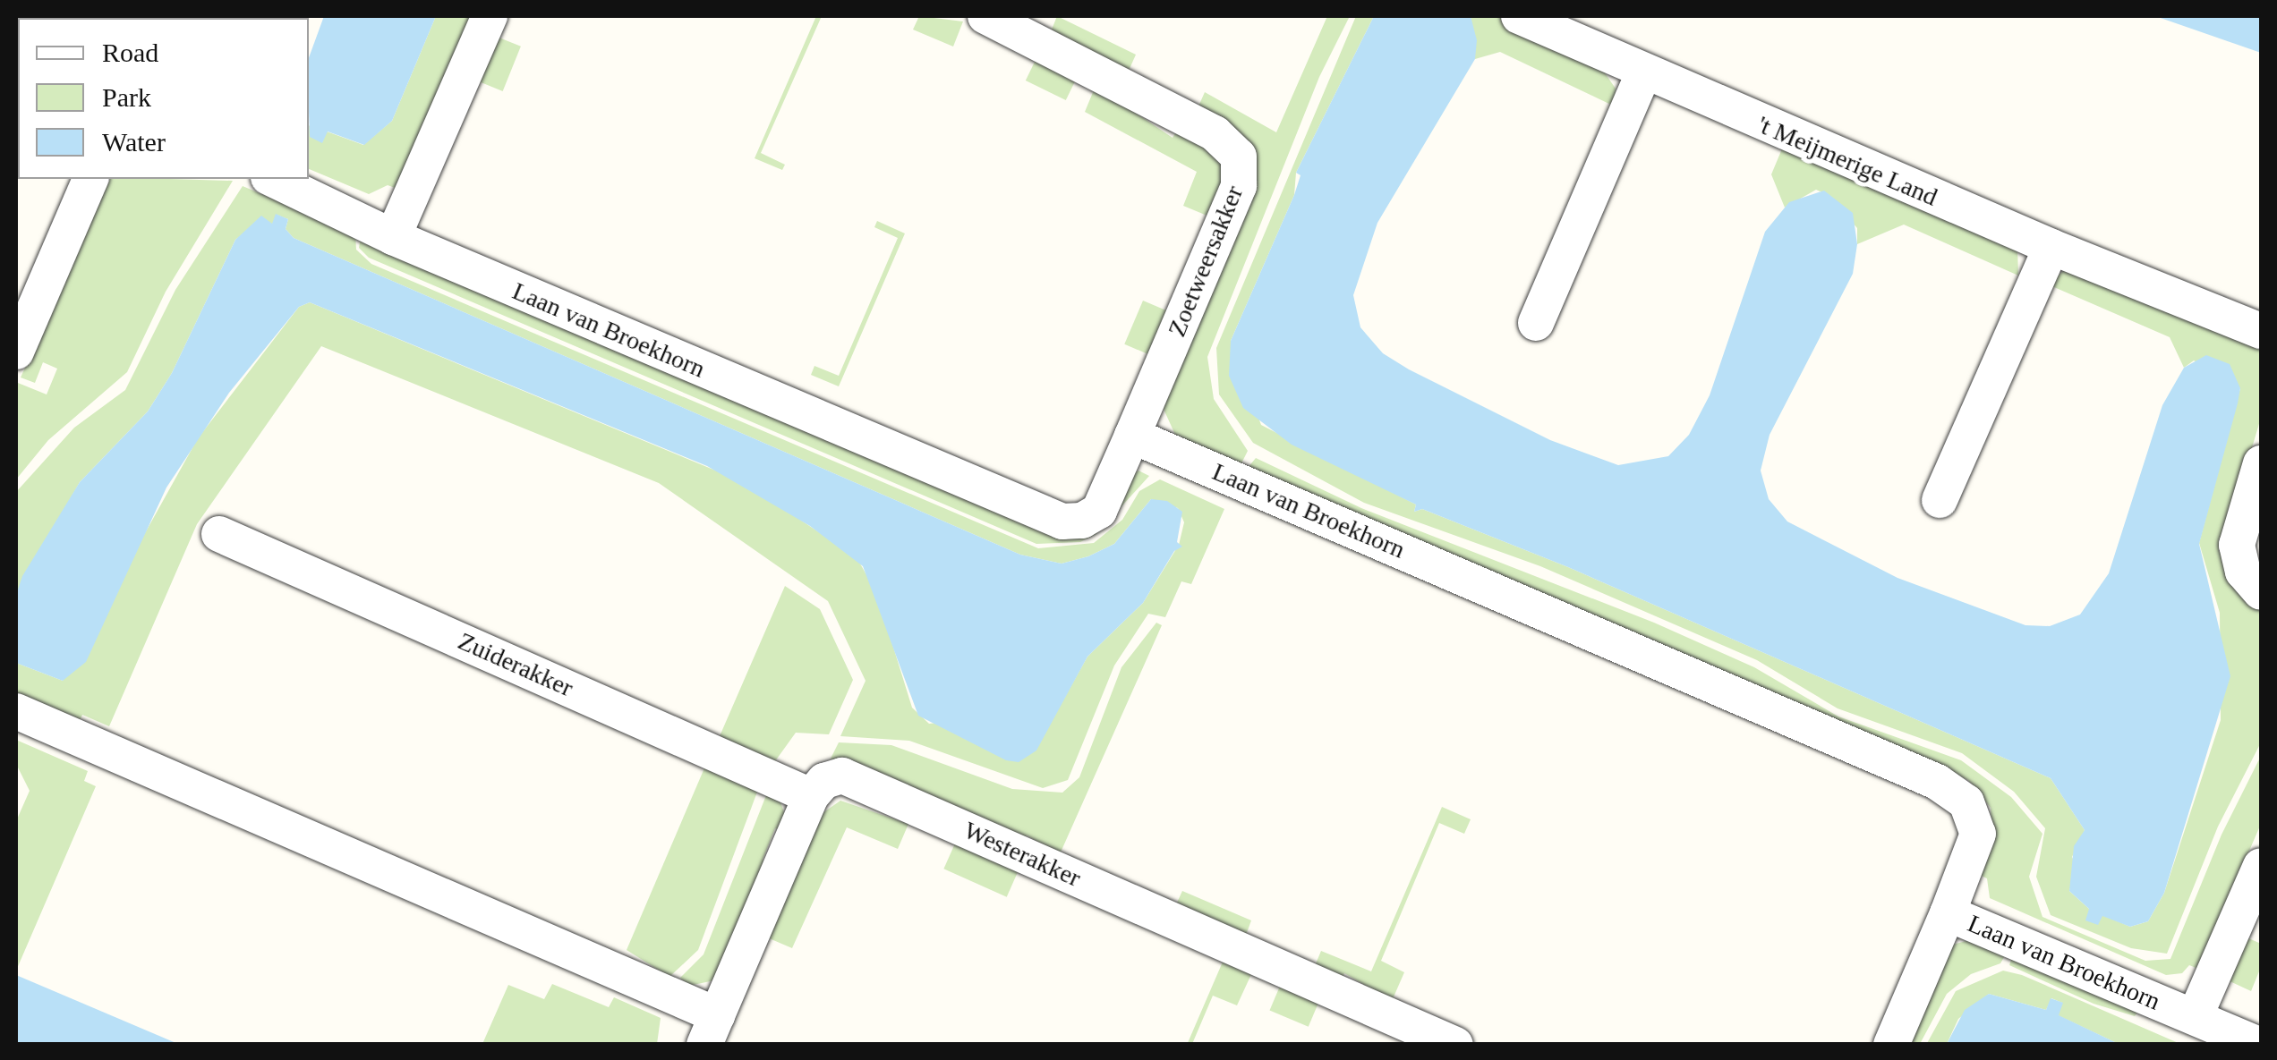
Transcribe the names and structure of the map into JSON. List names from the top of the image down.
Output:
{
  "streets": {
    "street": [
      "'t Meijmerige Land",
      "Zoetweersakker",
      "Laan van Broekhorn",
      "Zuiderakker",
      "Westerakker"
    ]
  },
  "crossings": [
    ["Zoetweersakker", "Laan van Broekhorn"],
    ["Zuiderakker", "Westerakker"]
  ],
  "legend": ["Road", "Park", "Water"]
}
